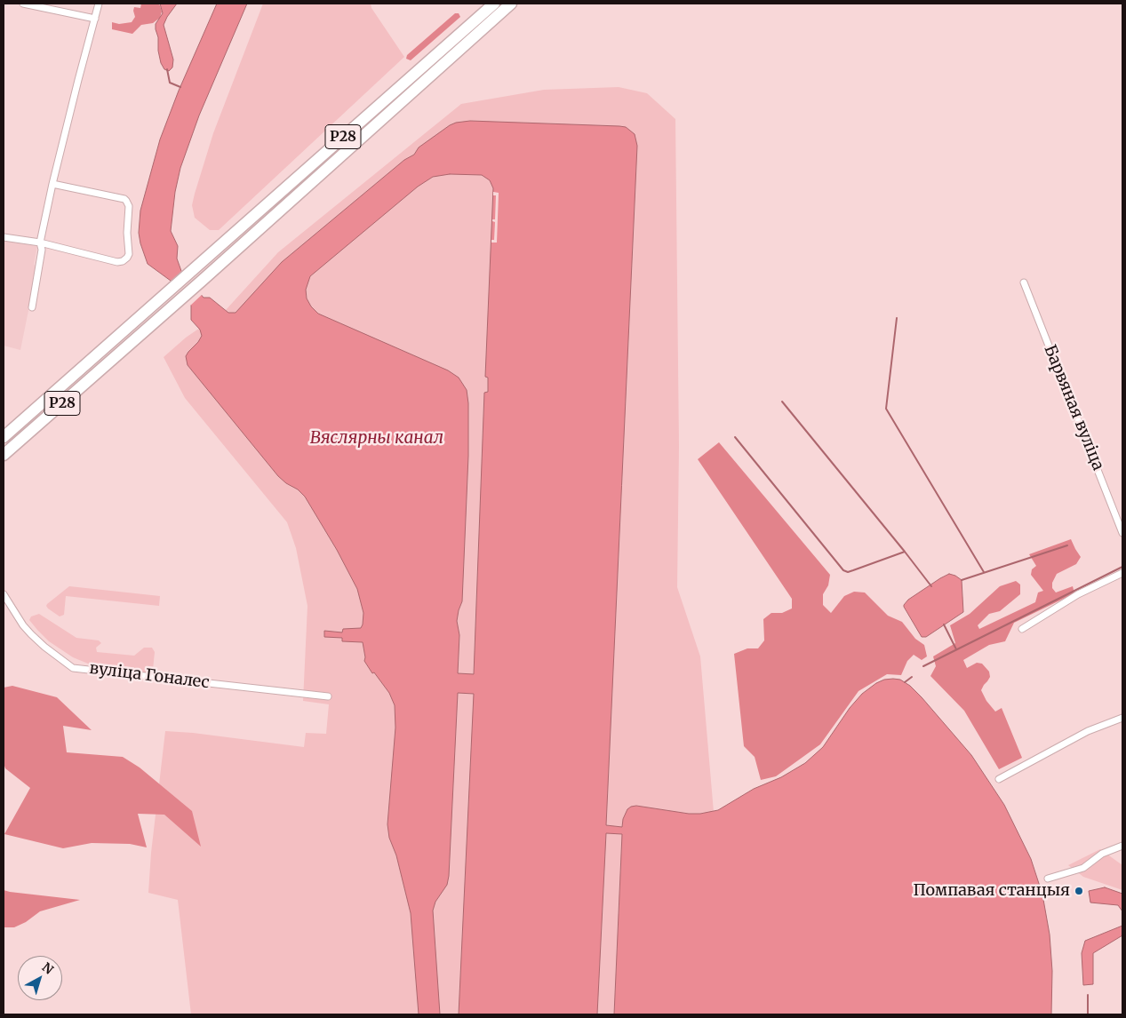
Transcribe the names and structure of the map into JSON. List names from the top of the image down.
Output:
{
  "streets": {
    "highway": ["Р28"],
    "street": ["Барвяная вуліца", "вуліца Гоналес"]
  },
  "water": ["Вяслярны канал"],
  "places": ["Помпавая станцыя"],
  "north": "top right"
}
